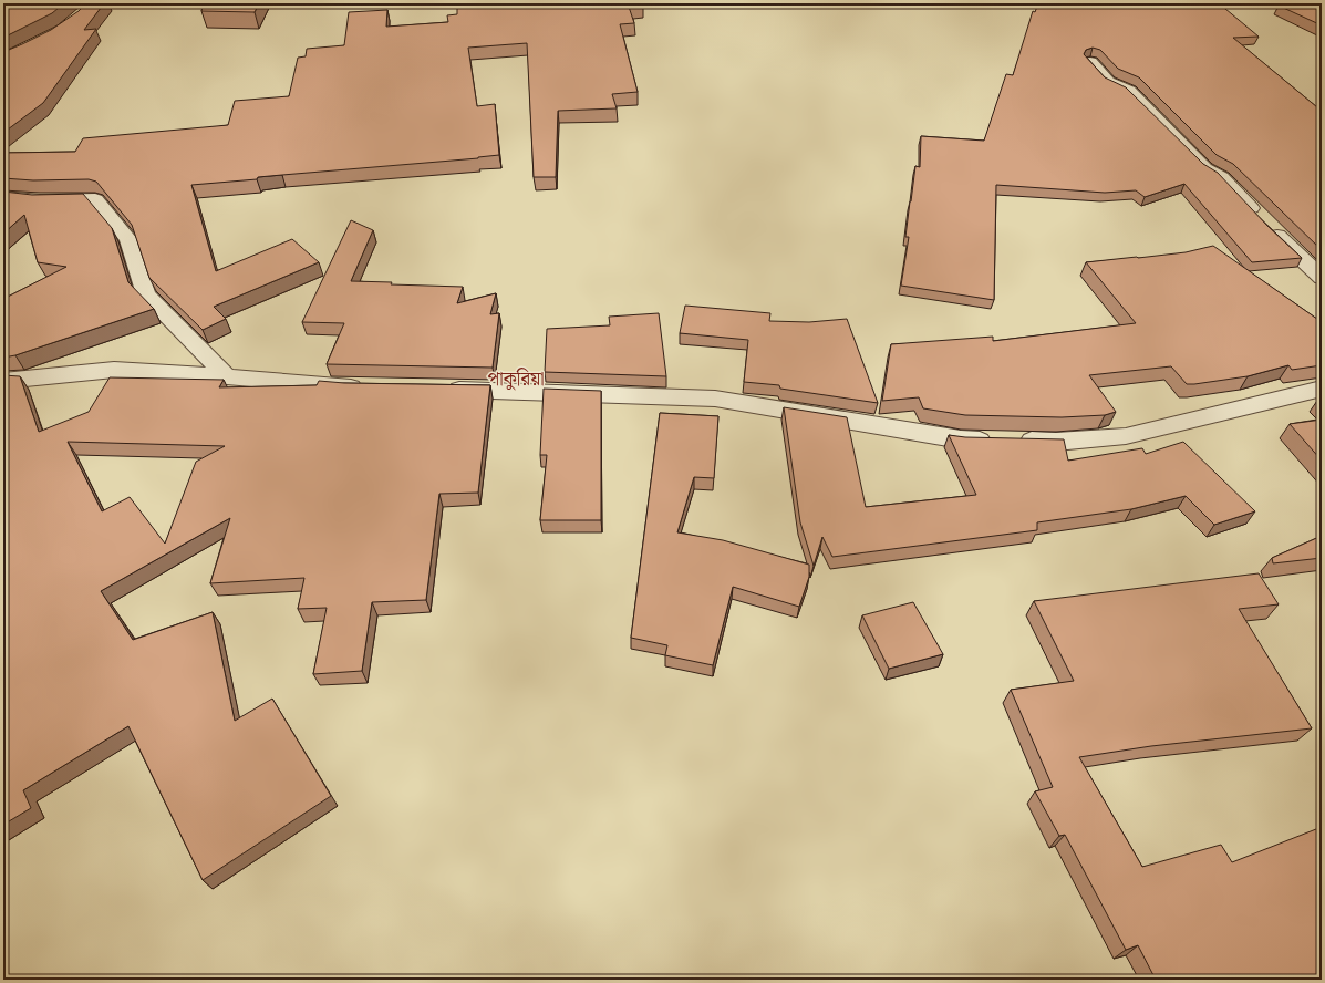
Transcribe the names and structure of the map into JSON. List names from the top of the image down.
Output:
{
  "districts": ["পাকুরিয়া"]
}
